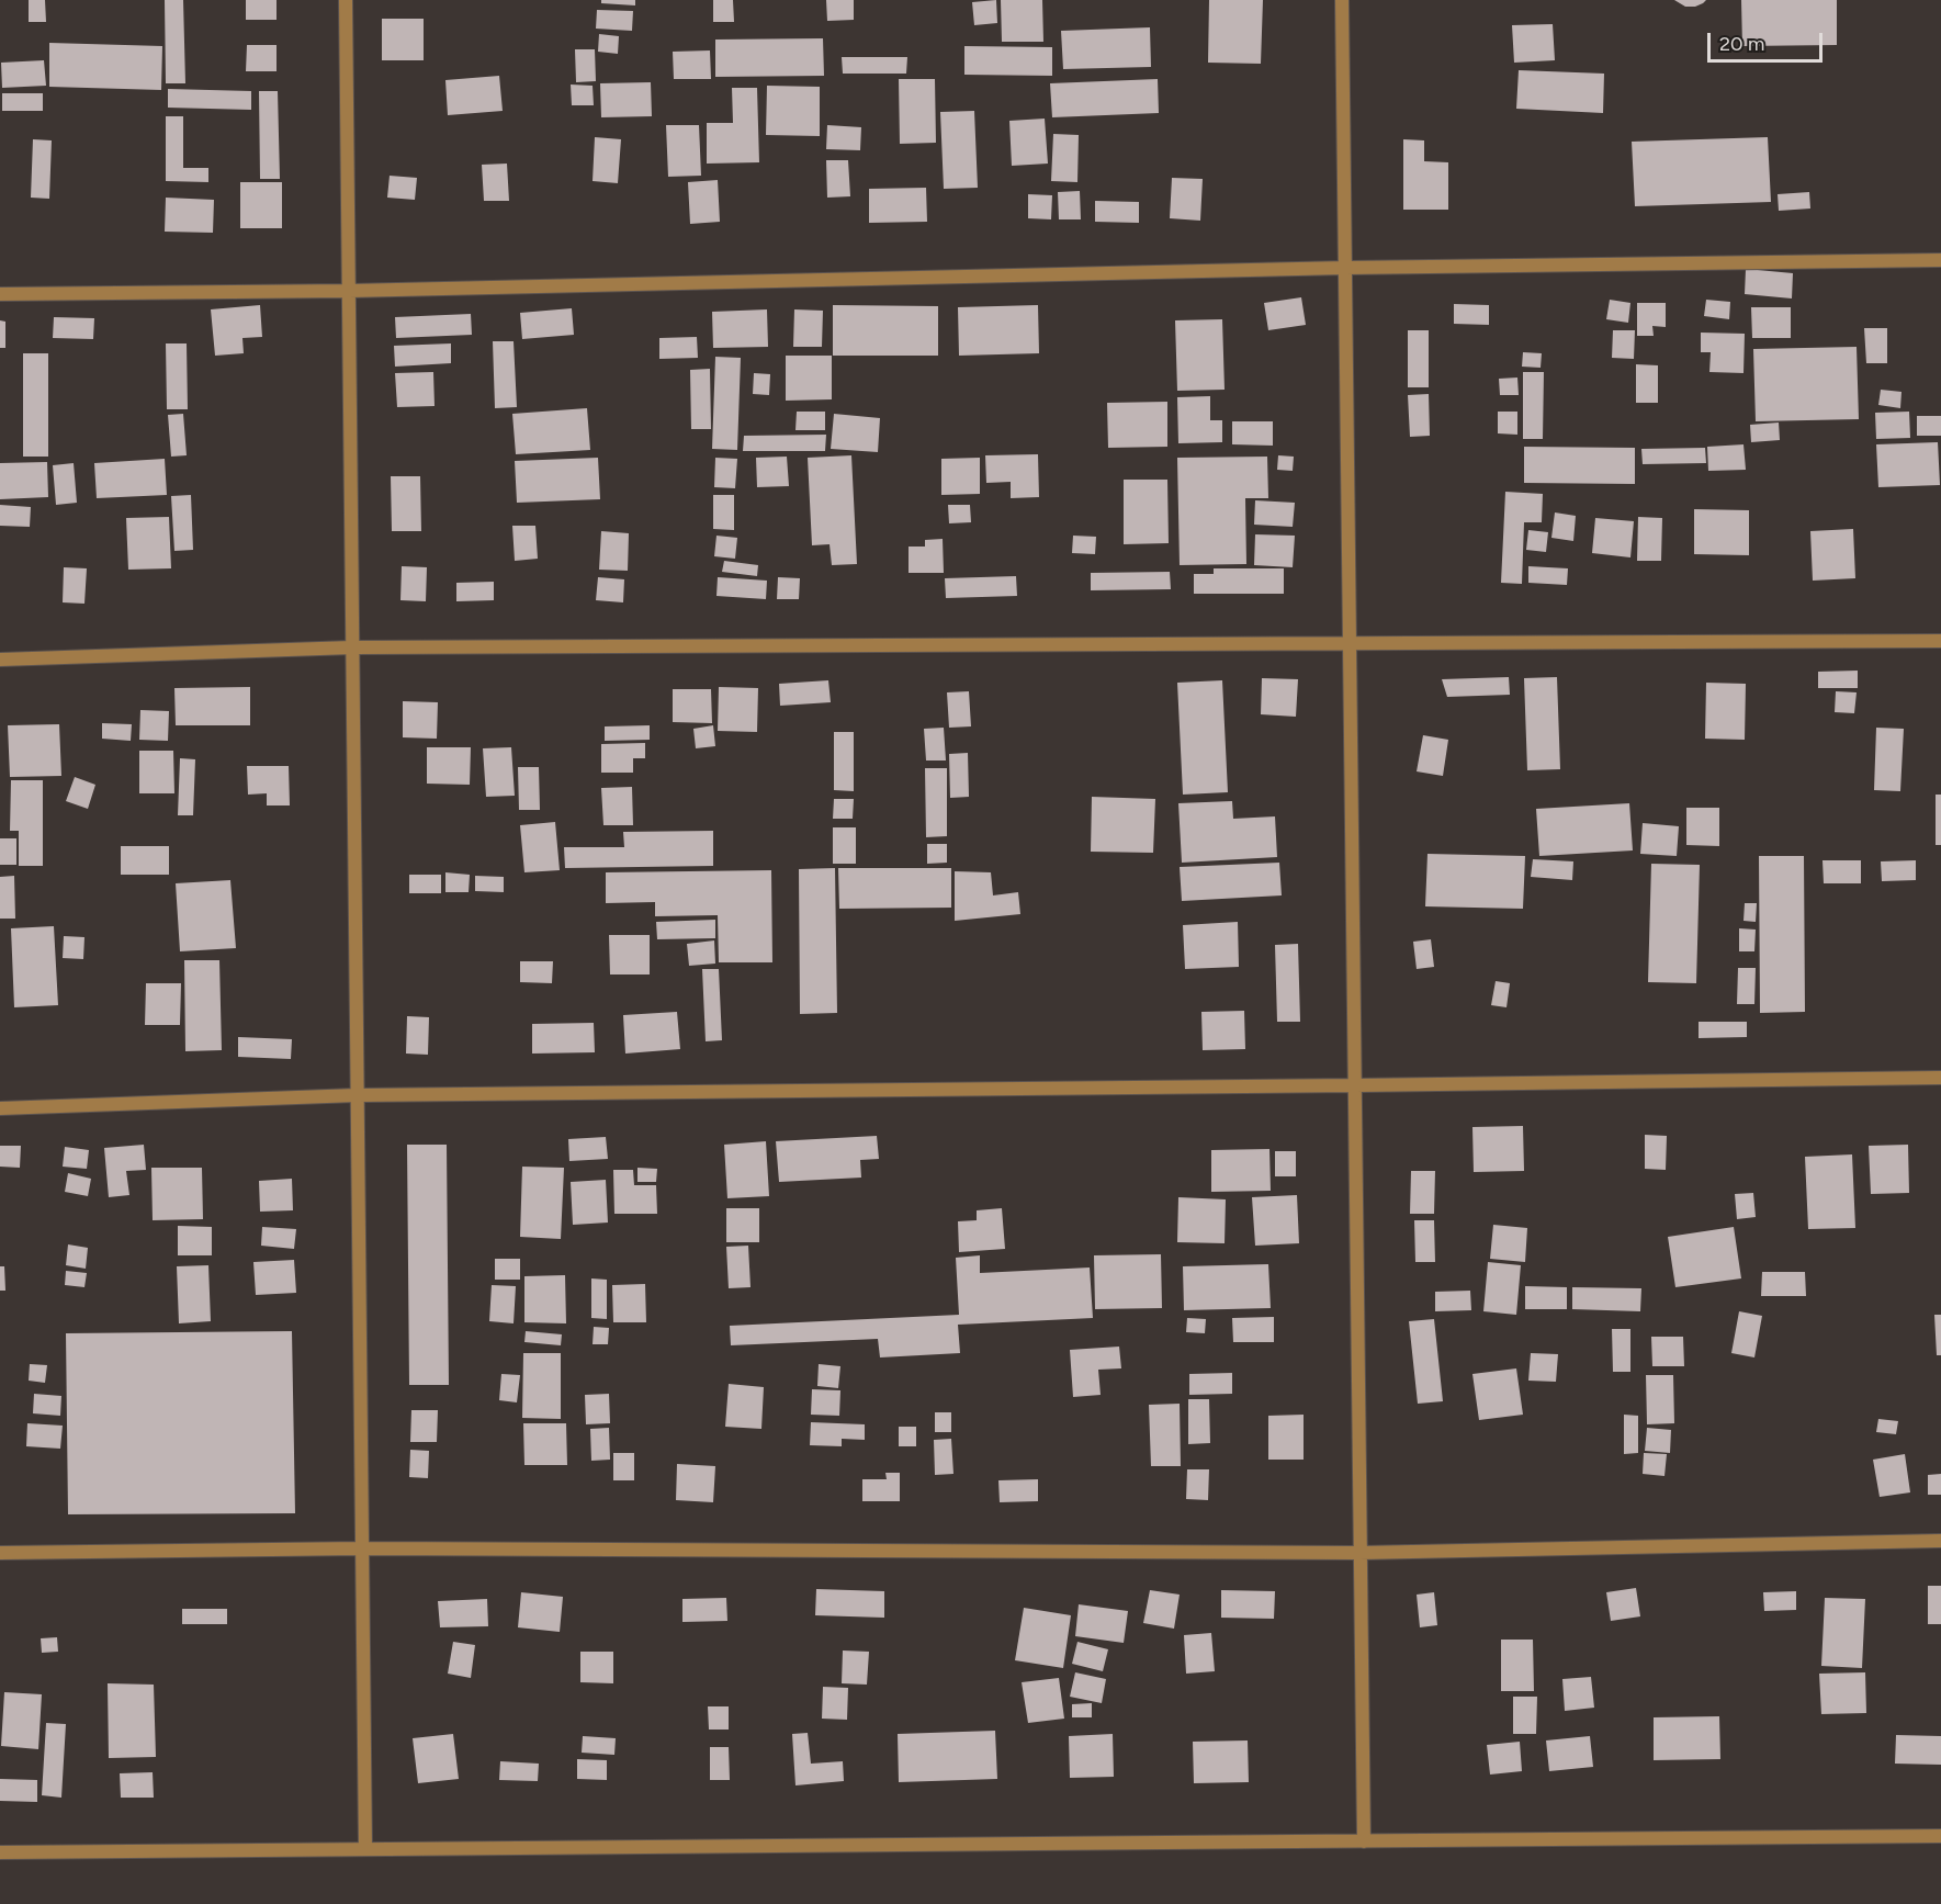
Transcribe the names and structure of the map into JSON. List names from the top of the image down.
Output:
{
  "scale_bar": "20 m"
}
